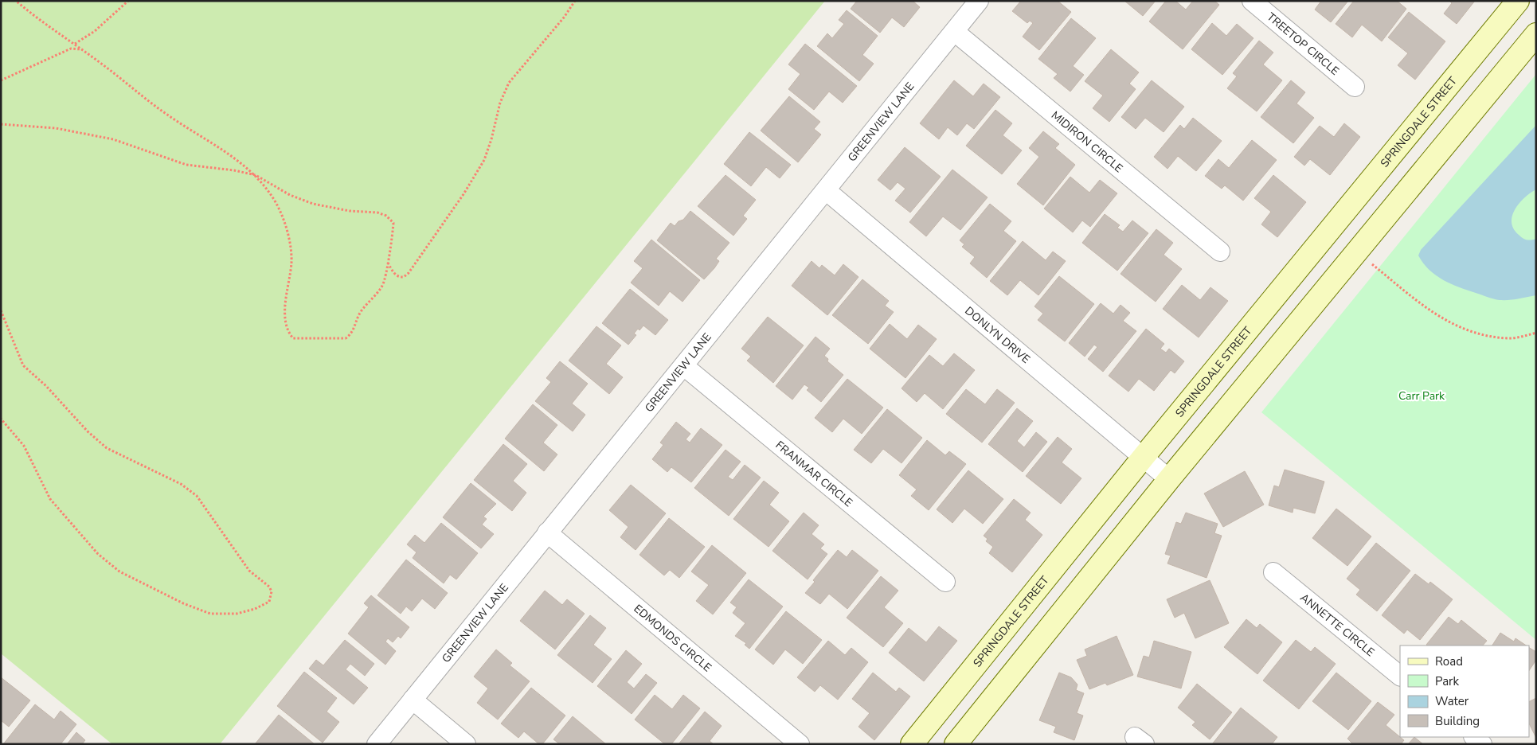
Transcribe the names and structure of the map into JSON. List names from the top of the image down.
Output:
{
  "streets": {
    "main road": ["SPRINGDALE STREET"],
    "street": [
      "TREETOP CIRCLE",
      "GREENVIEW LANE",
      "MIDIRON CIRCLE",
      "DONLYN DRIVE",
      "FRANMAR CIRCLE",
      "ANNETTE CIRCLE",
      "EDMONDS CIRCLE"
    ]
  },
  "crossings": [
    ["GREENVIEW LANE", "MIDIRON CIRCLE"],
    ["GREENVIEW LANE", "DONLYN DRIVE"],
    ["GREENVIEW LANE", "FRANMAR CIRCLE"],
    ["GREENVIEW LANE", "EDMONDS CIRCLE"],
    ["SPRINGDALE STREET", "DONLYN DRIVE"]
  ],
  "parks": ["Carr Park"],
  "legend": [
    "Road",
    "Park",
    "Water",
    "Building"
  ]
}
